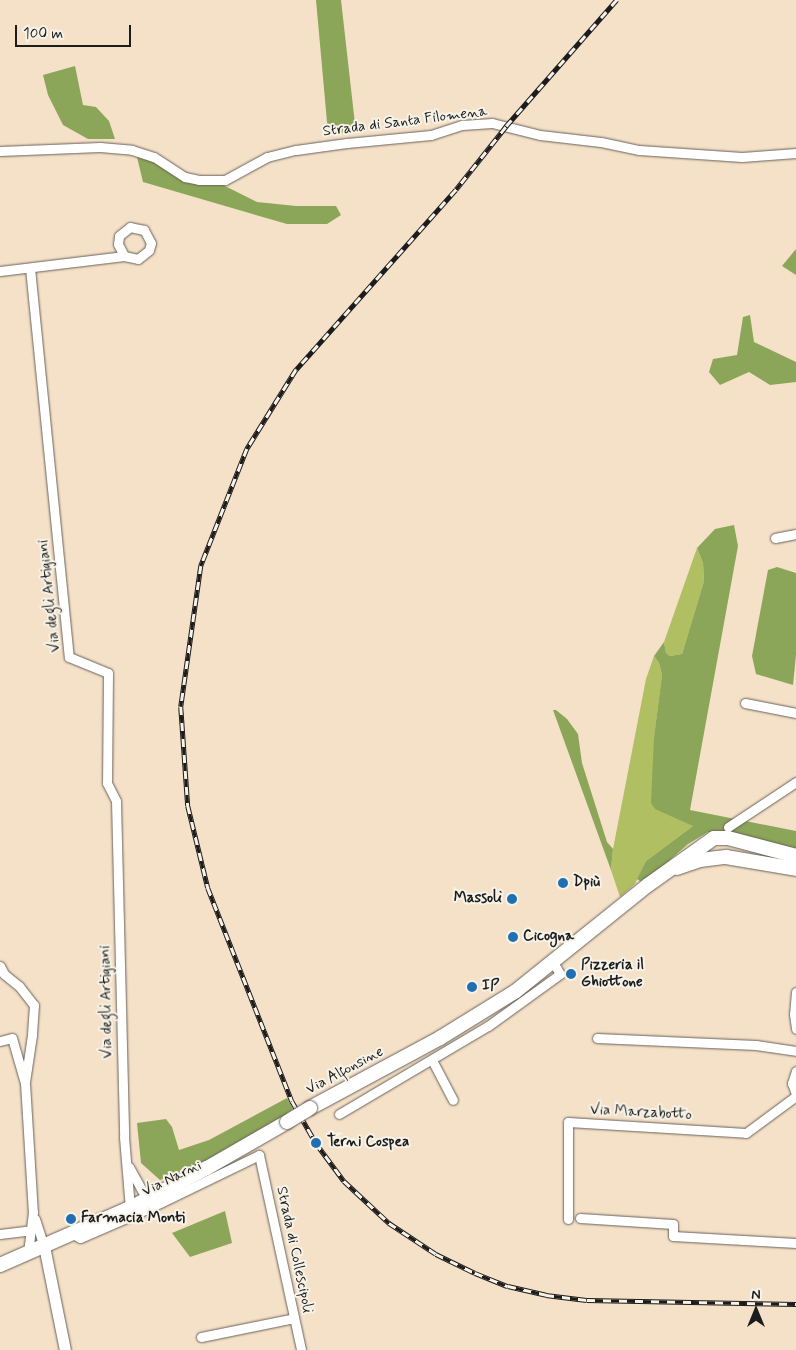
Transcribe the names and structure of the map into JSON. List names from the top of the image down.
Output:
{
  "streets": {
    "main road": ["Via Alfonsine", "Via Narni"],
    "street": [
      "Strada di Santa Filomena",
      "Via degli Artigiani",
      "Via Marzabotto",
      "Strada di Collescipoli"
    ]
  },
  "crossings": [
    ["Via degli Artigiani", "Via Alfonsine"],
    ["Via degli Artigiani", "Via Narni"],
    ["Via Alfonsine", "Via Narni"],
    ["Via Narni", "Strada di Collescipoli"]
  ],
  "places": [
    "Dpiù",
    "Massoli",
    "Cicogna",
    "Pizzeria il Ghiottone",
    "IP",
    "Terni Cospea",
    "Farmacia Monti"
  ],
  "scale_bar": "100 m",
  "north": "top"
}
